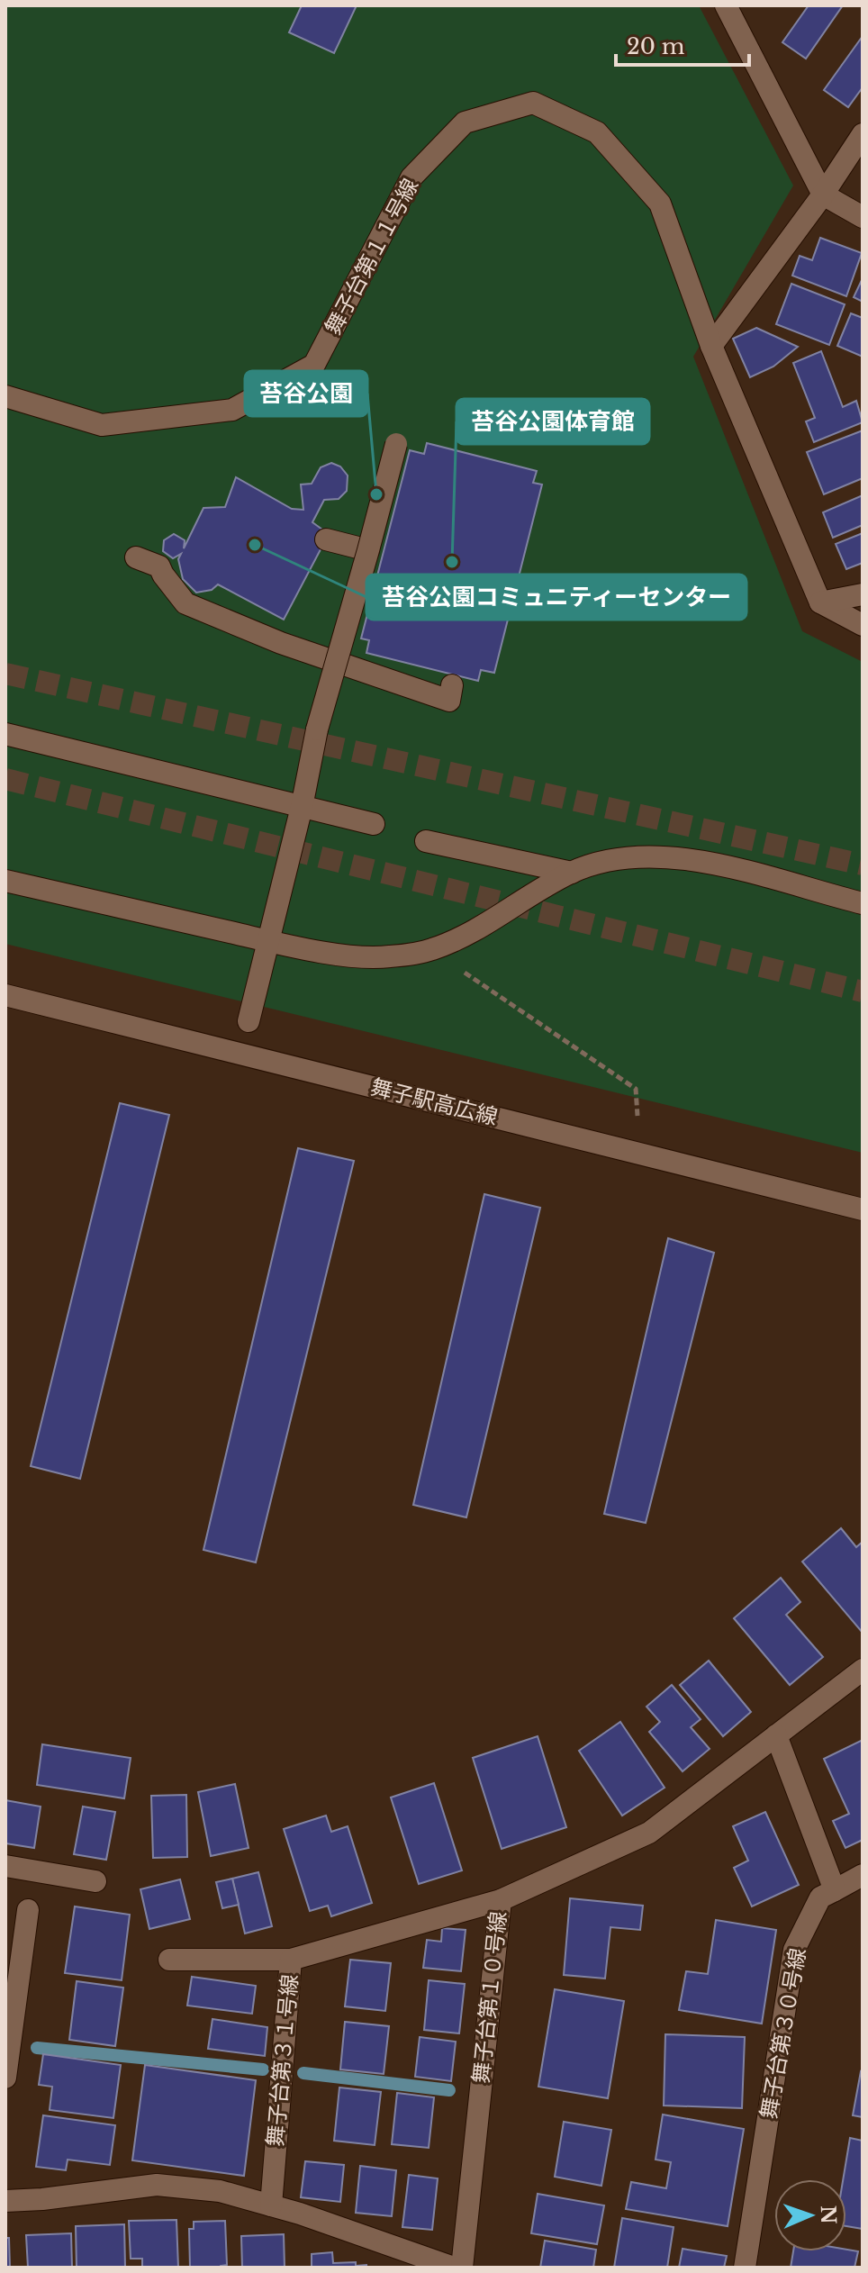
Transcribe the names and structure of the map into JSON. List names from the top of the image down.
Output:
{
  "streets": {
    "street": [
      "舞子台第１１号線",
      "舞子駅高広線",
      "舞子台第１０号線",
      "舞子台第３０号線",
      "舞子台第３１号線"
    ]
  },
  "crossings": [
    ["舞子台第１０号線", "舞子台第３１号線"]
  ],
  "places": ["苔谷公園", "苔谷公園コミュニティーセンター", "苔谷公園体育館"],
  "scale_bar": "20 m",
  "north": "right"
}
